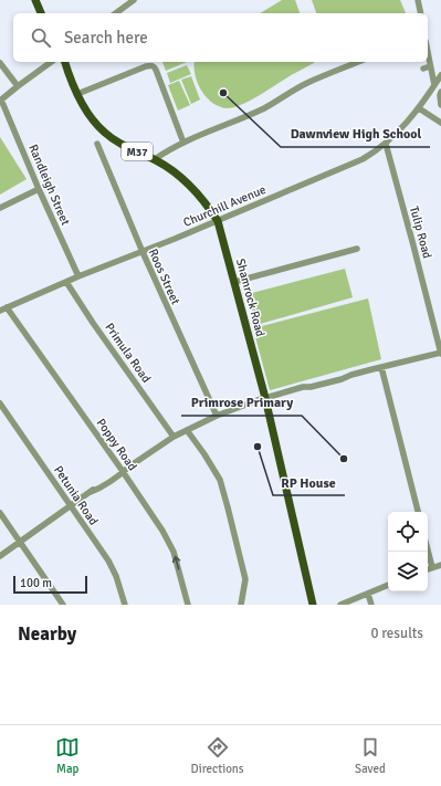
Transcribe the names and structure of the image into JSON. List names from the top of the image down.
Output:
{
  "streets": {
    "main road": ["M37", "Shamrock Road"],
    "street": [
      "Randleigh Street",
      "Churchill Avenue",
      "Tulip Road",
      "Roos Street",
      "Primula Road",
      "Poppy Road",
      "Petunia Road"
    ]
  },
  "crossings": [
    ["Randleigh Street", "Churchill Avenue"],
    ["Churchill Avenue", "Tulip Road"],
    ["Churchill Avenue", "Roos Street"],
    ["Churchill Avenue", "Shamrock Road"],
    ["Churchill Avenue", "Primula Road"],
    ["Churchill Avenue", "Poppy Road"]
  ],
  "one_way": ["Poppy Road"],
  "places": ["Dawnview High School", "RP House", "Primrose Primary"],
  "scale_bar": "100 m",
  "page": {
    "search": "Search here",
    "scale": "100 m",
    "heading": ["Nearby", "0 results"],
    "nav": ["Map", "Directions", "Saved"]
  }
}
